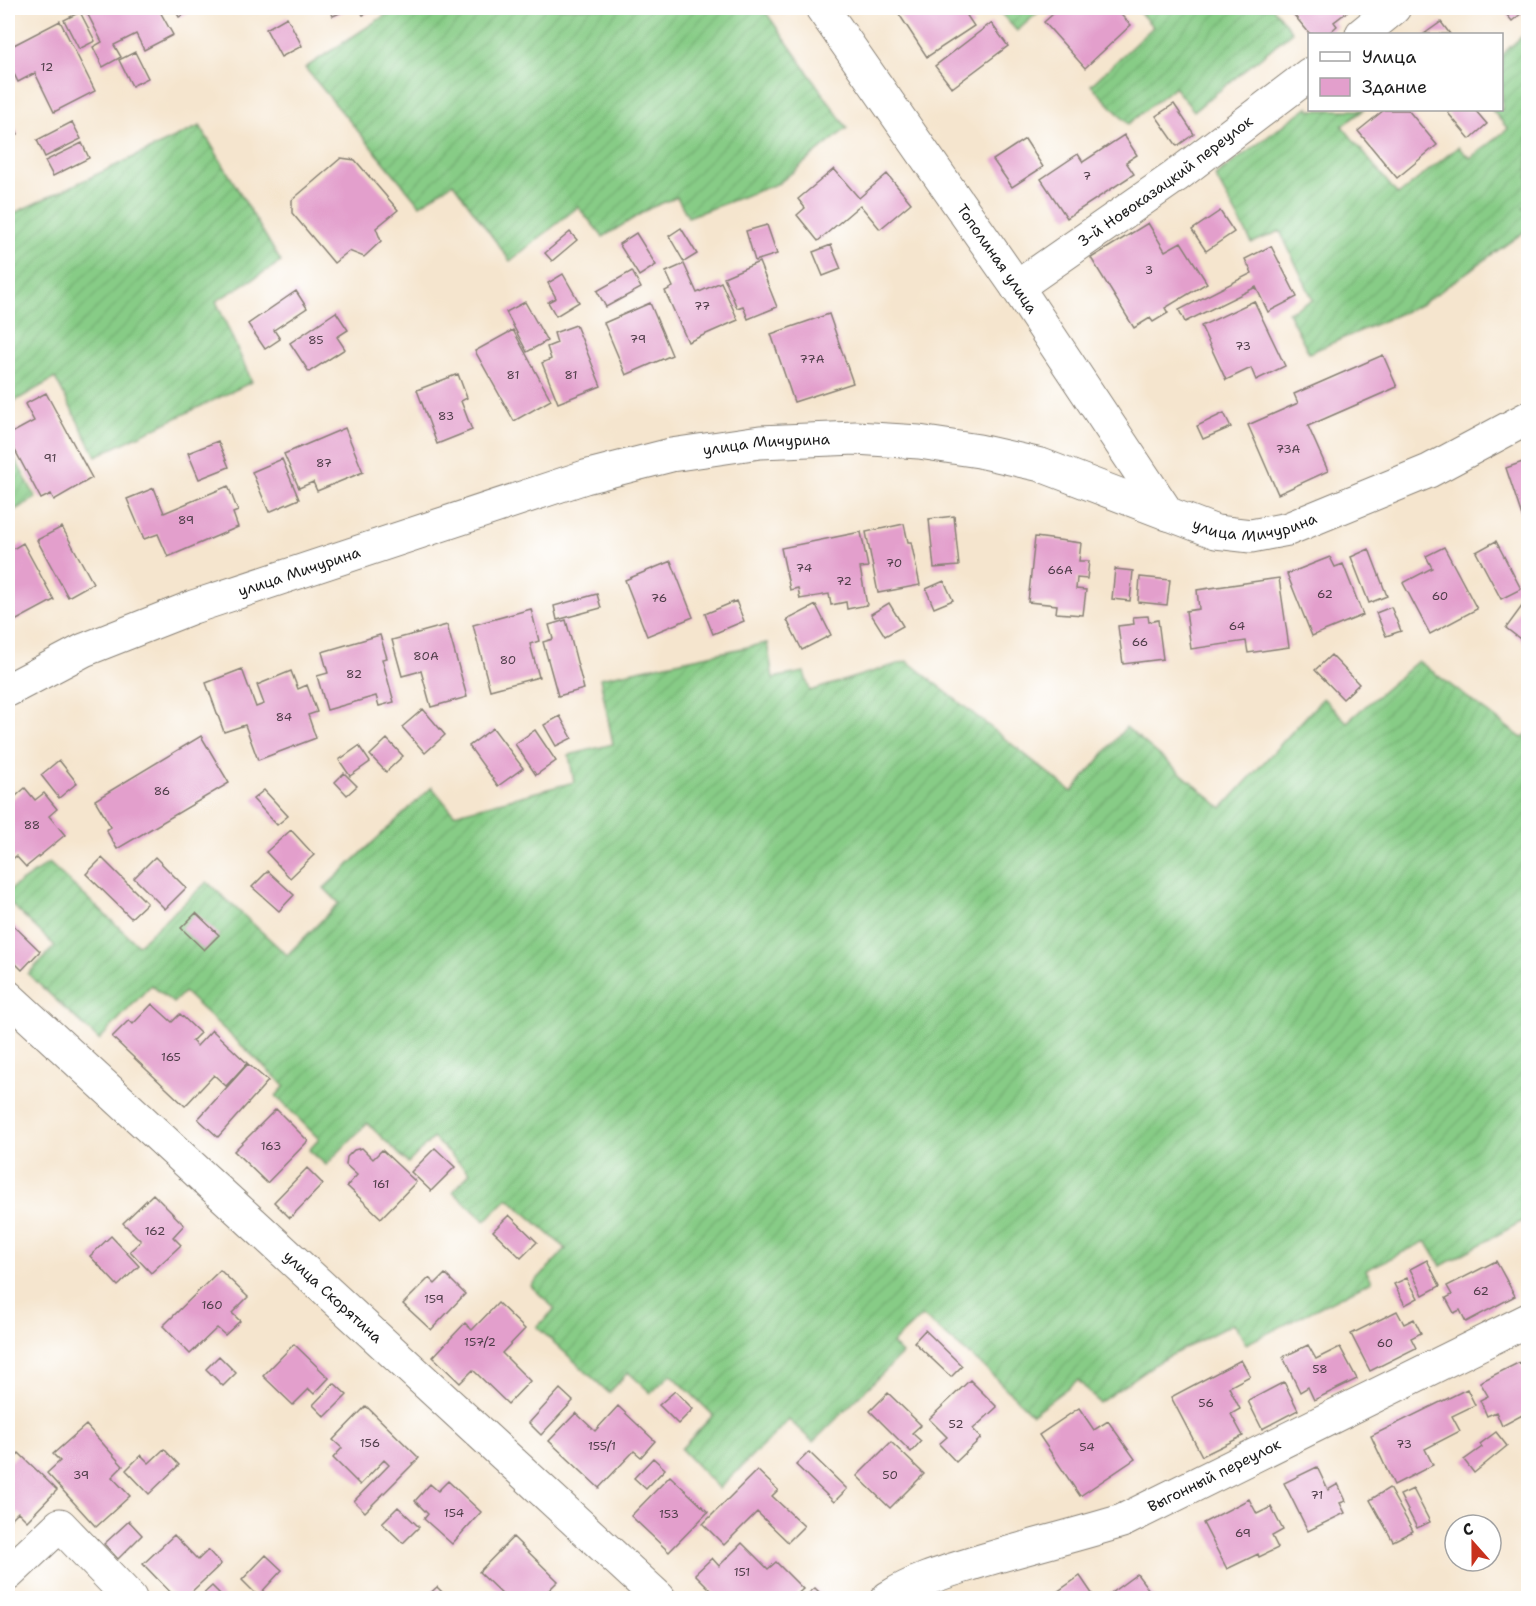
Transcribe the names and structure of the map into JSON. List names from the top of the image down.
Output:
{
  "streets": {
    "street": [
      "3-й Новоказацкий переулок",
      "Тополиная улица",
      "улица Мичурина",
      "улица Скорятина",
      "Выгонный переулок"
    ]
  },
  "crossings": [
    ["3-й Новоказацкий переулок", "Тополиная улица"],
    ["Тополиная улица", "улица Мичурина"]
  ],
  "house_numbers": [
    "12",
    "7",
    "3",
    "77",
    "79",
    "85",
    "73",
    "77А",
    "81",
    "81",
    "83",
    "73А",
    "91",
    "87",
    "89",
    "70",
    "74",
    "66А",
    "72",
    "62",
    "60",
    "76",
    "64",
    "66",
    "80А",
    "80",
    "82",
    "84",
    "86",
    "88",
    "165",
    "163",
    "161",
    "162",
    "62",
    "159",
    "160",
    "157/2",
    "60",
    "58",
    "56",
    "52",
    "156",
    "73",
    "155/1",
    "54",
    "39",
    "50",
    "71",
    "154",
    "153",
    "69",
    "151"
  ],
  "legend": ["Улица", "Здание"],
  "north": "top"
}
